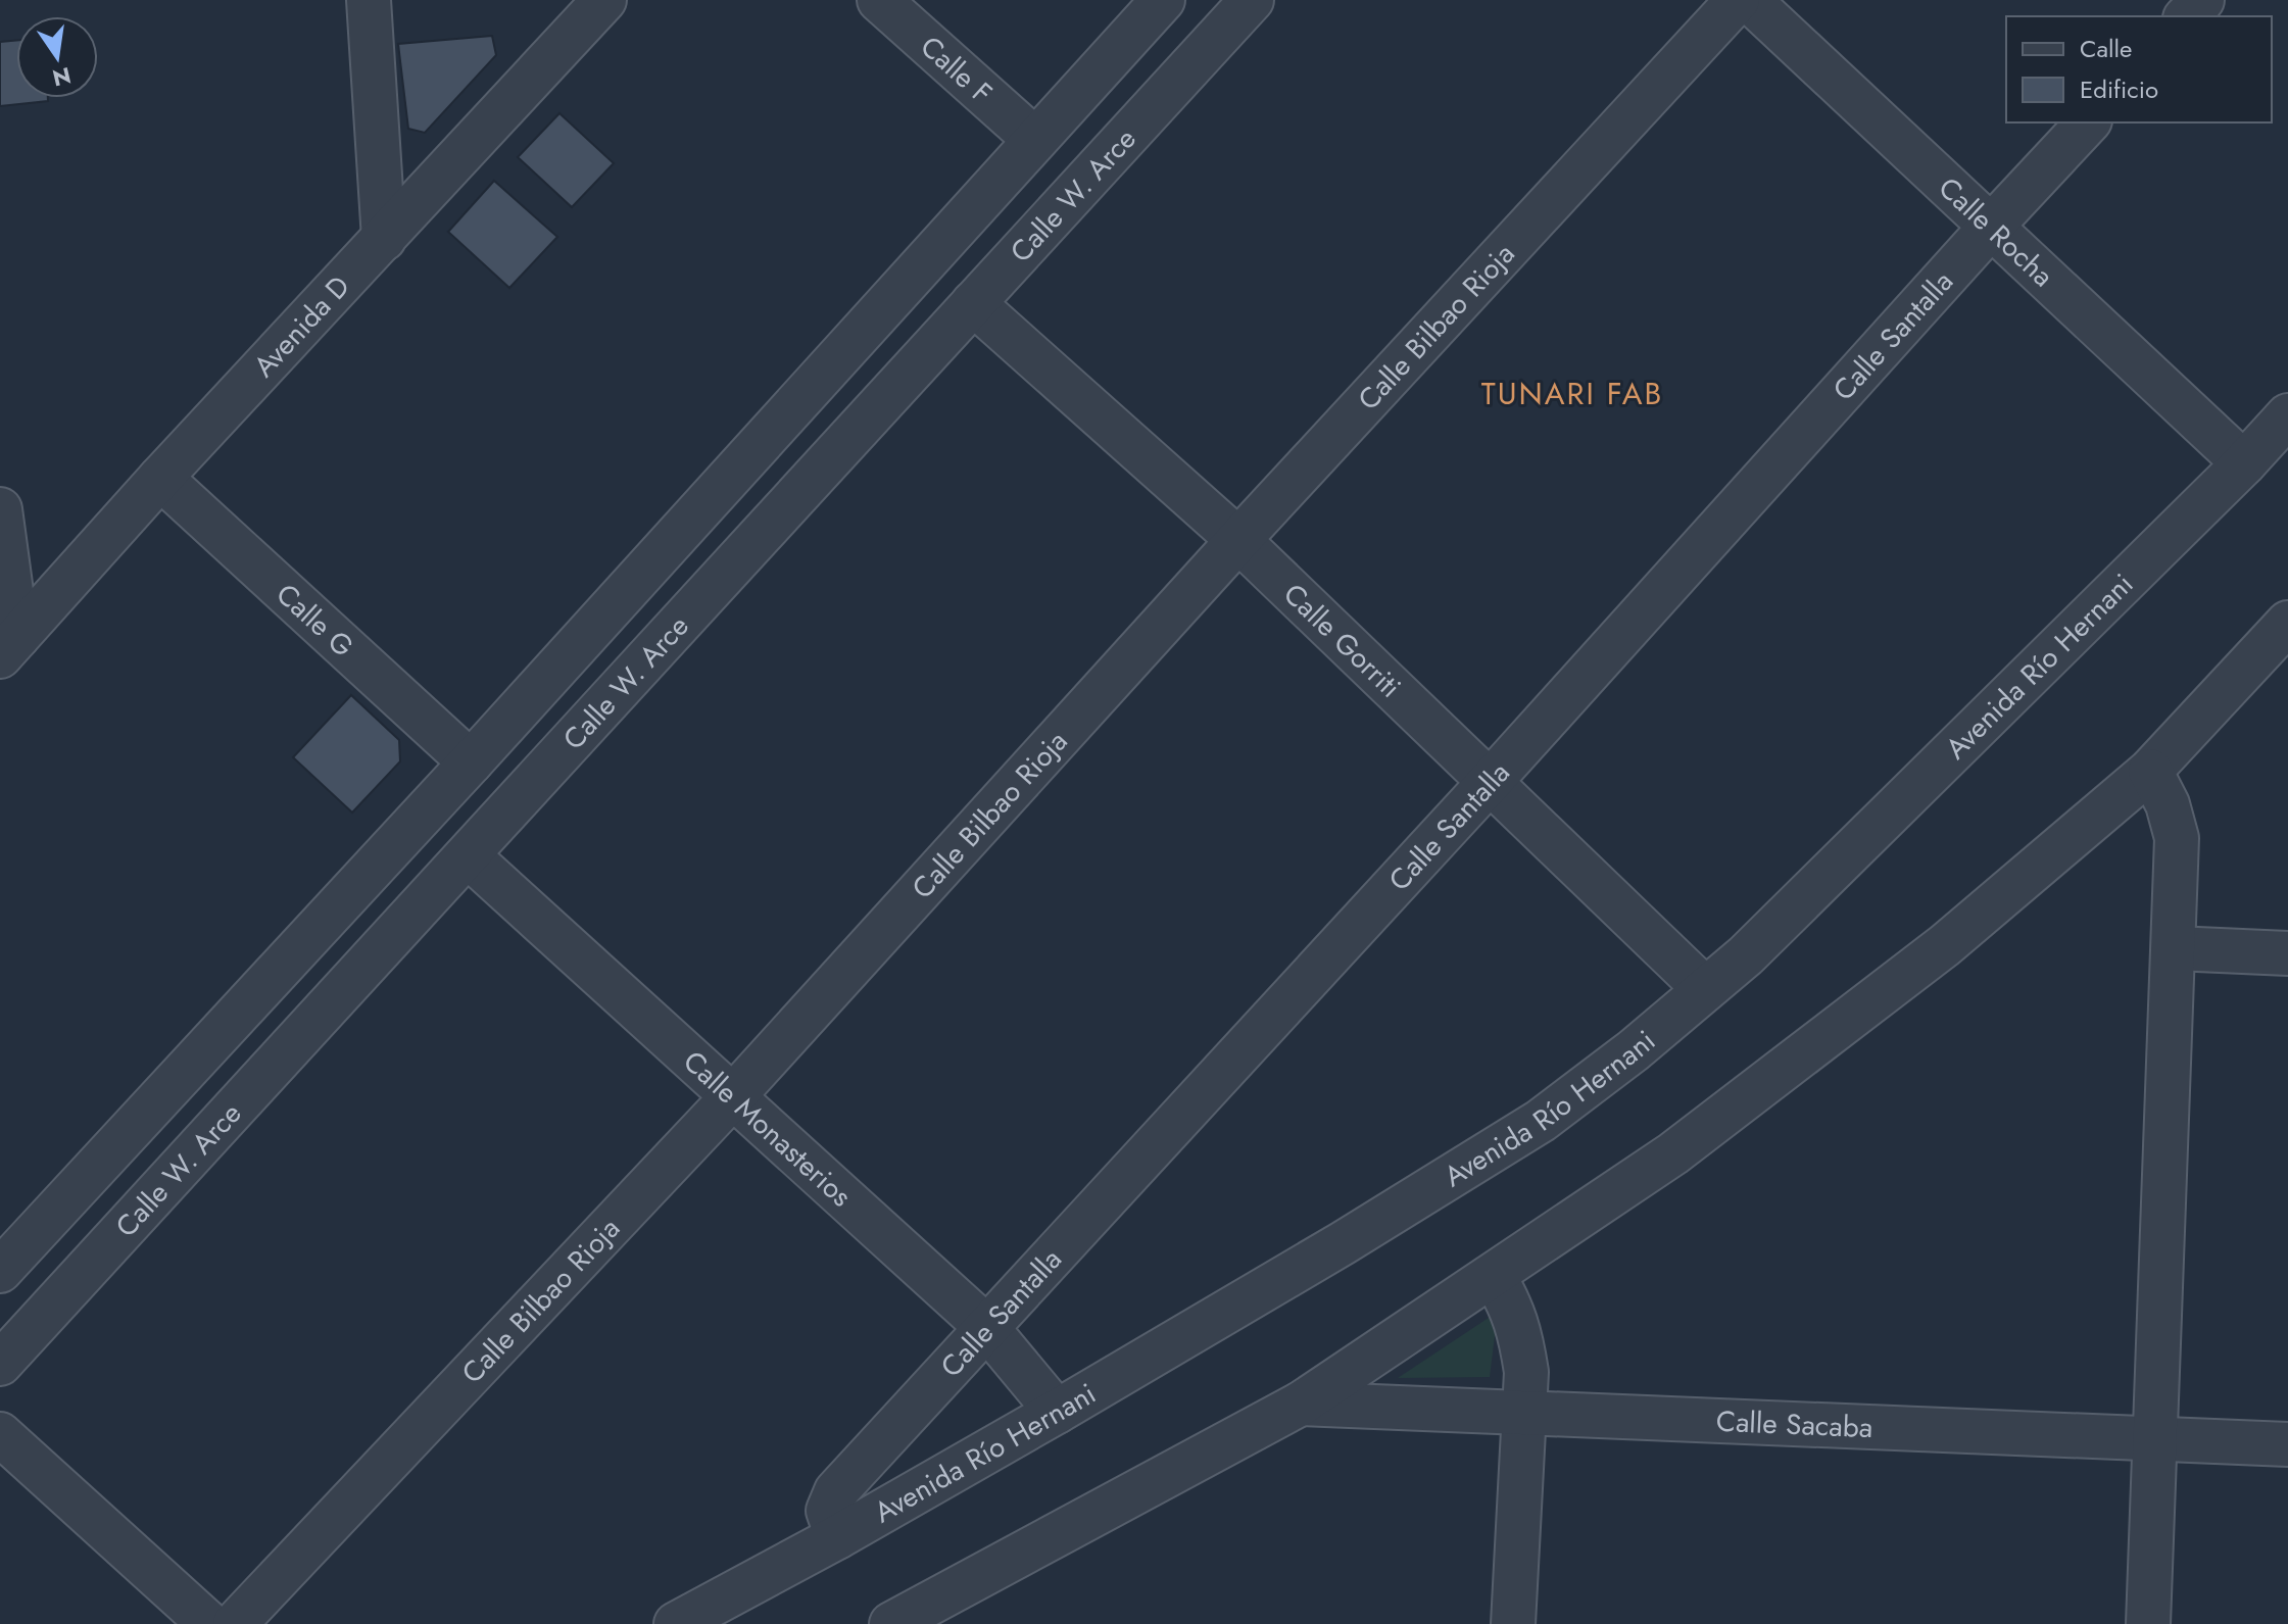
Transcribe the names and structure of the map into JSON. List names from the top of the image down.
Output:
{
  "streets": {
    "street": [
      "Calle F",
      "Calle W. Arce",
      "Calle Rocha",
      "Avenida D",
      "Calle Bilbao Rioja",
      "Calle Santalla",
      "Calle G",
      "Calle Gorriti",
      "Avenida Río Hernani",
      "Calle Monasterios",
      "Calle Sacaba"
    ]
  },
  "crossings": [
    ["Calle W. Arce", "Calle Gorriti"],
    ["Calle W. Arce", "Calle Monasterios"],
    ["Calle Rocha", "Calle Santalla"],
    ["Calle Rocha", "Avenida Río Hernani"],
    ["Avenida D", "Calle G"],
    ["Calle Bilbao Rioja", "Calle Gorriti"],
    ["Calle Bilbao Rioja", "Calle Monasterios"],
    ["Calle Santalla", "Calle Gorriti"],
    ["Calle Santalla", "Avenida Río Hernani"],
    ["Calle Santalla", "Calle Monasterios"],
    ["Calle Gorriti", "Avenida Río Hernani"],
    ["Avenida Río Hernani", "Calle Monasterios"]
  ],
  "districts": ["TUNARI FAB"],
  "legend": ["Calle", "Edificio"],
  "north": "bottom"
}
